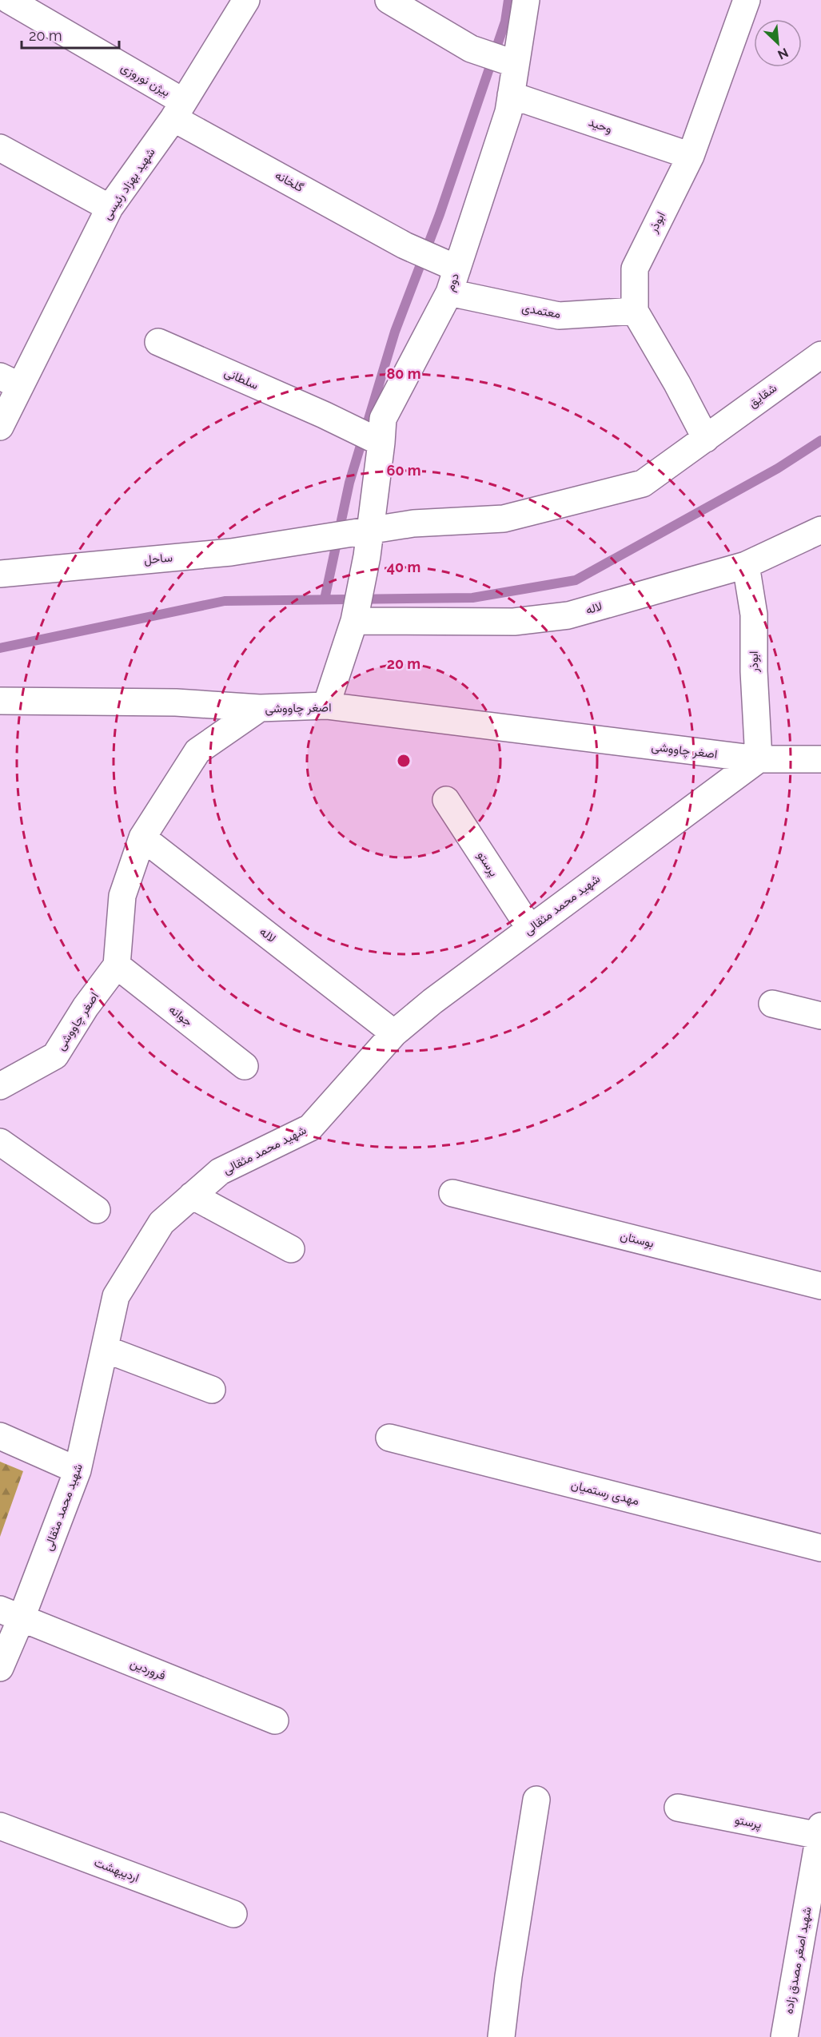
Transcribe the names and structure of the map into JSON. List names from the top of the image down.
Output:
{
  "streets": {
    "street": [
      "بیژن نوروزی",
      "وحید",
      "گلخانه",
      "شهید بهزاد رئیسی",
      "ابوذر",
      "دوم",
      "معتمدی",
      "سلطانی",
      "شقایق",
      "ساحل",
      "لاله",
      "اصغر چاووشی",
      "پرستو",
      "شهید محمد مثقالی",
      "جوانه",
      "بوستان",
      "مهدی رستمیان",
      "فروردین",
      "اردیبهشت",
      "شهید اصغر مصدق زاده"
    ]
  },
  "crossings": [
    ["بیژن نوروزی", "گلخانه"],
    ["بیژن نوروزی", "شهید بهزاد رئیسی"],
    ["وحید", "ابوذر"],
    ["وحید", "دوم"],
    ["گلخانه", "شهید بهزاد رئیسی"],
    ["گلخانه", "دوم"],
    ["گلخانه", "معتمدی"],
    ["ابوذر", "معتمدی"],
    ["ابوذر", "لاله"],
    ["ابوذر", "اصغر چاووشی"],
    ["ابوذر", "شهید محمد مثقالی"],
    ["دوم", "معتمدی"],
    ["دوم", "سلطانی"],
    ["دوم", "ساحل"],
    ["دوم", "لاله"],
    ["دوم", "اصغر چاووشی"],
    ["لاله", "اصغر چاووشی"],
    ["لاله", "شهید محمد مثقالی"],
    ["اصغر چاووشی", "شهید محمد مثقالی"],
    ["اصغر چاووشی", "جوانه"],
    ["پرستو", "شهید محمد مثقالی"],
    ["پرستو", "شهید اصغر مصدق زاده"],
    ["شهید محمد مثقالی", "فروردین"]
  ],
  "scale_bar": "20 m",
  "north": "bottom right",
  "rings": [
    "80 m",
    "60 m",
    "40 m",
    "20 m"
  ]
}
